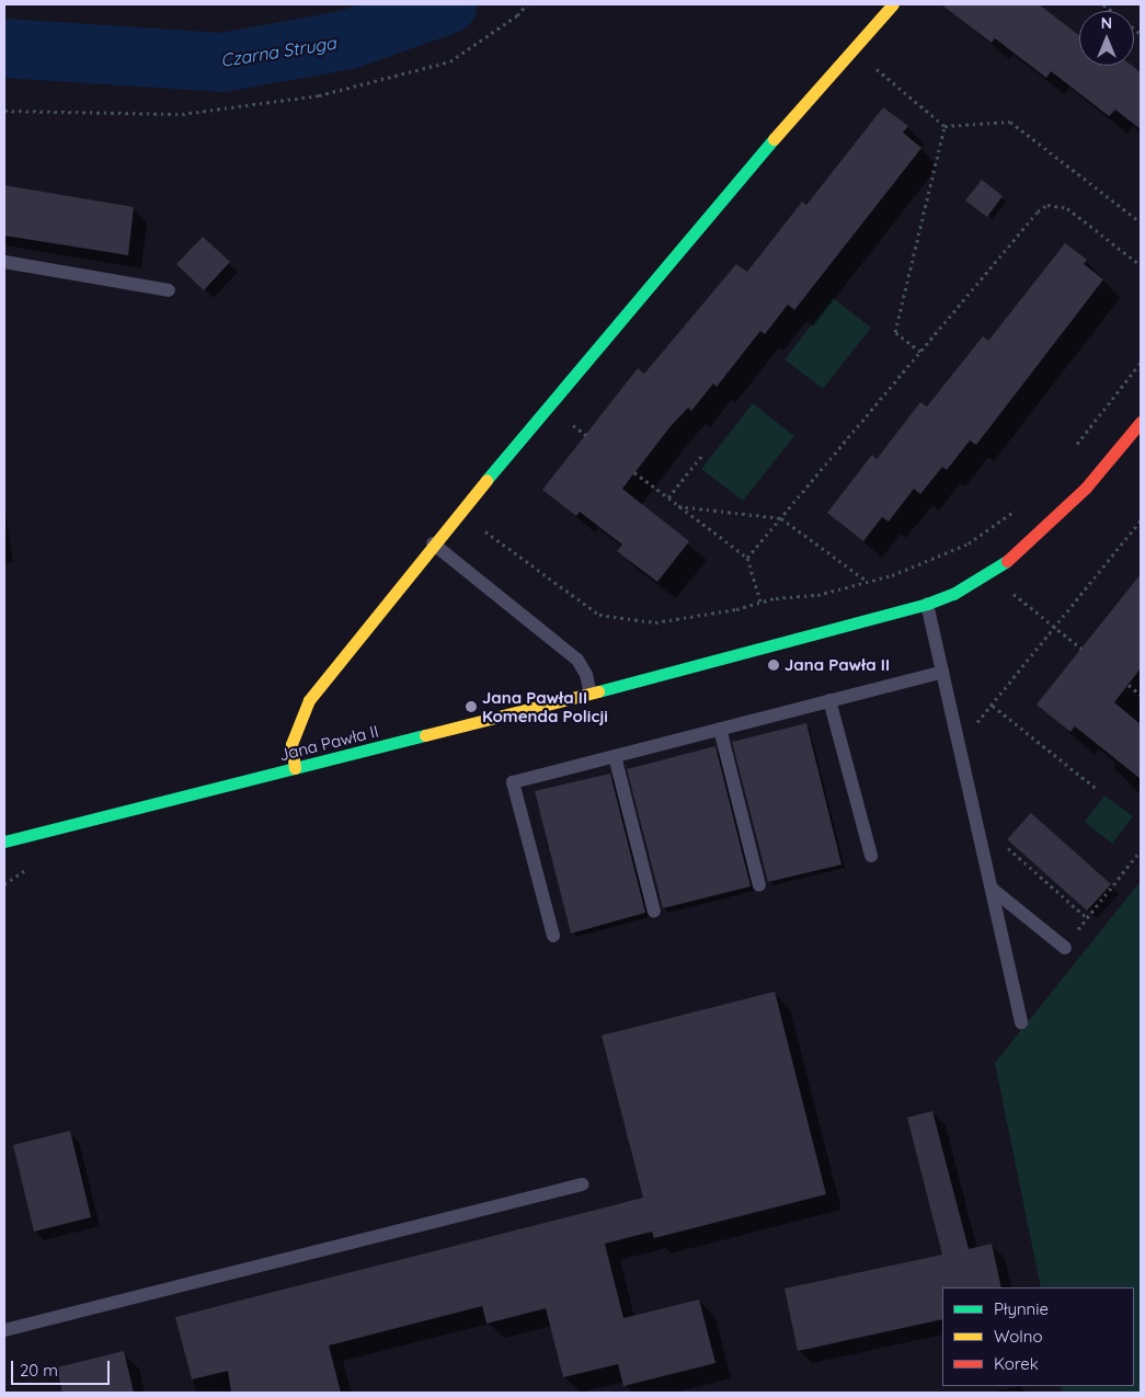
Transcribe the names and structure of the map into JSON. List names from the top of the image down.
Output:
{
  "streets": {
    "street": ["Jana Pawła II"]
  },
  "water": ["Czarna Struga"],
  "places": ["Jana Pawła II", "Jana Pawła II Komenda Policji"],
  "legend": ["Płynnie", "Wolno", "Korek"],
  "scale_bar": "20 m",
  "north": "top"
}
